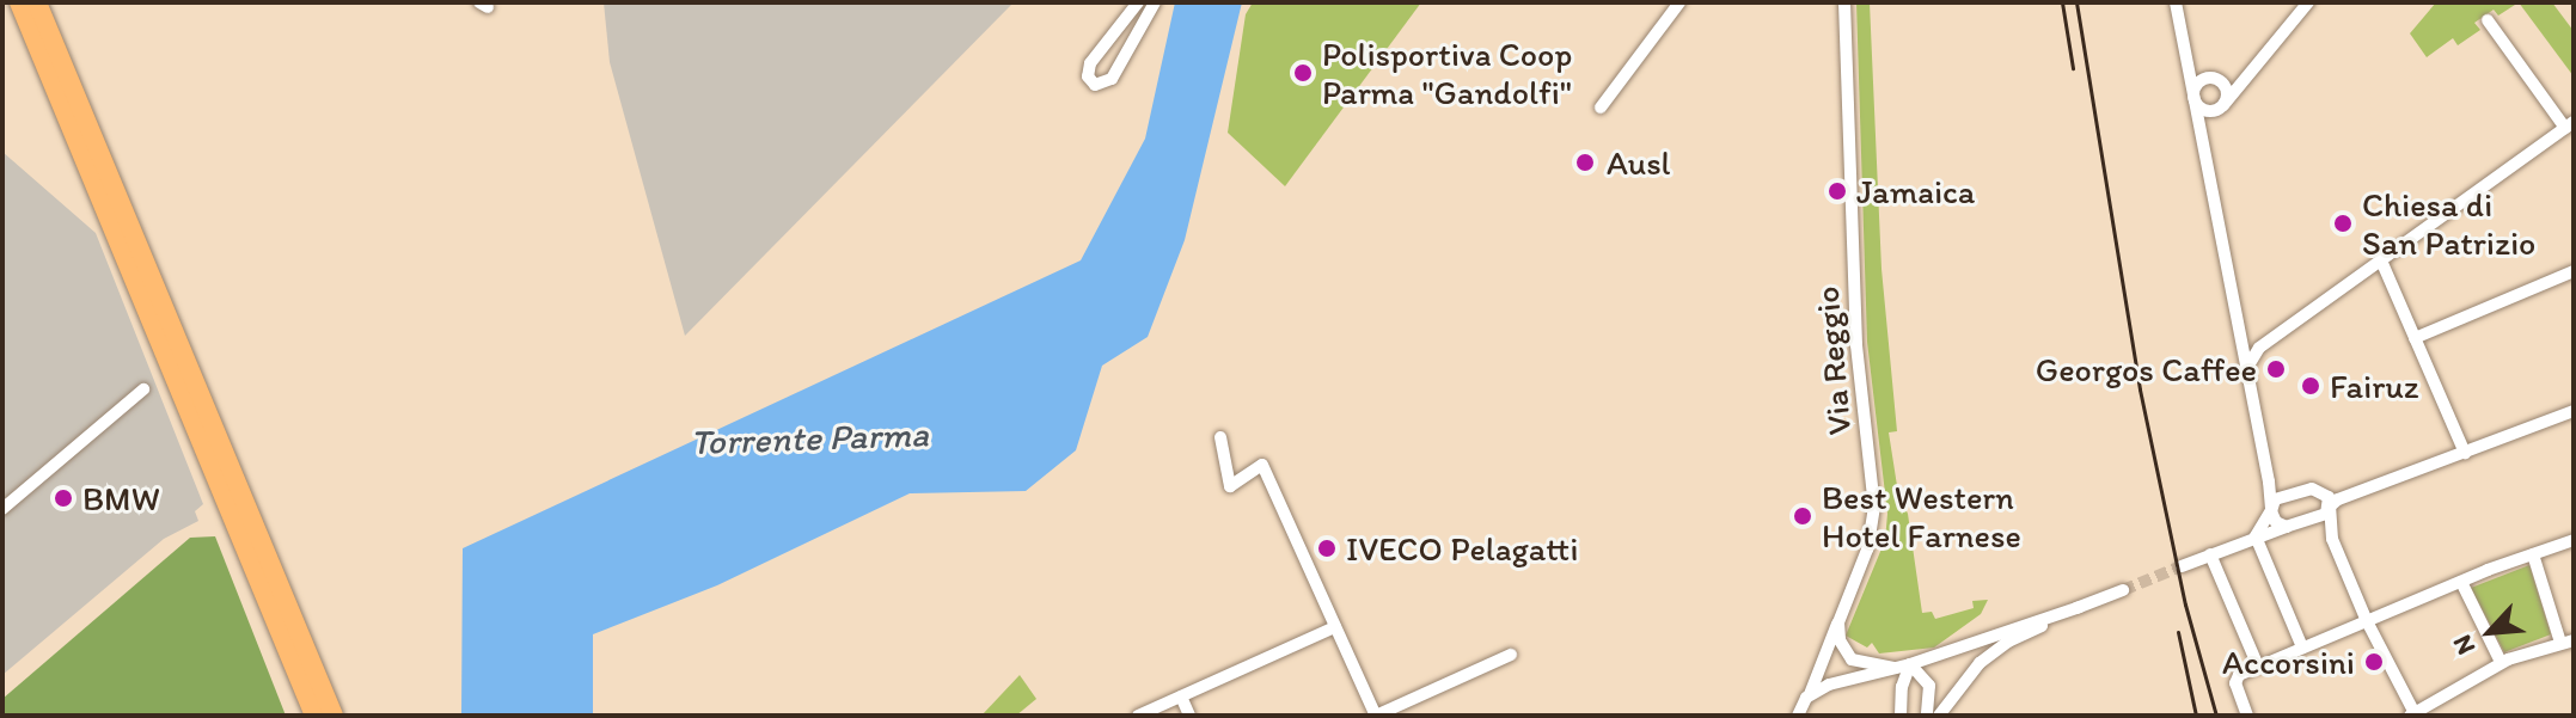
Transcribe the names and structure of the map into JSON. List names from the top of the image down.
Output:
{
  "streets": {
    "street": ["Via Reggio"]
  },
  "water": ["Torrente Parma"],
  "places": [
    "Polisportiva Coop Parma \"Gandolfi\"",
    "Ausl",
    "Jamaica",
    "Chiesa di San Patrizio",
    "Georgos Caffee",
    "Fairuz",
    "BMW",
    "Best Western Hotel Farnese",
    "IVECO Pelagatti",
    "Accorsini"
  ],
  "north": "bottom left"
}
